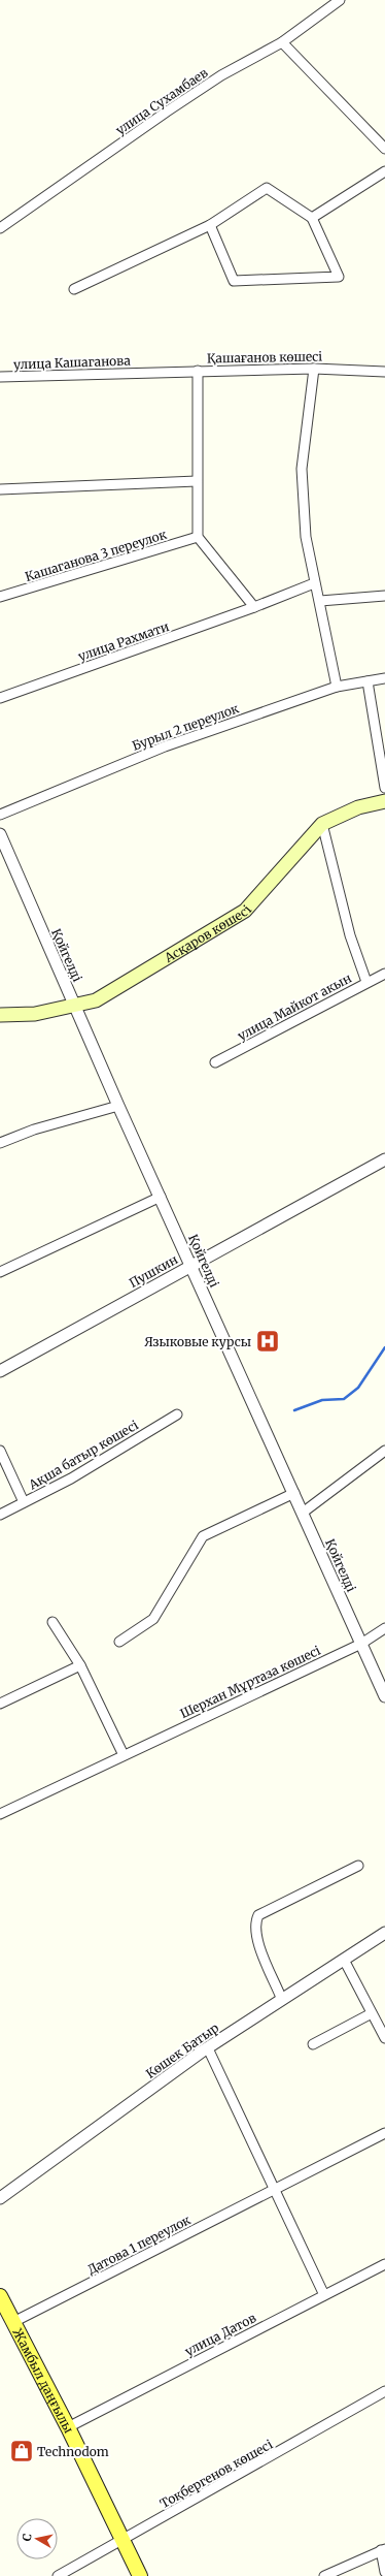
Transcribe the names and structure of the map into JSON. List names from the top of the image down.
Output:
{
  "streets": {
    "main road": ["Асқаров көшесі", "Жамбыл даңғылы"],
    "street": [
      "улица Сухамбаев",
      "Қашағанов көшесі",
      "улица Кашаганова",
      "Кашаганова 3 переулок",
      "улица Рахмати",
      "Бурыл 2 переулок",
      "Қойгелді",
      "улица Майкот акын",
      "Пушкин",
      "Ақша батыр көшесі",
      "Шерхан Мұртаза көшесі",
      "Көшек Батыр",
      "Датова 1 переулок",
      "улица Датов",
      "Тоқбергенов көшесі"
    ]
  },
  "crossings": [
    ["Қашағанов көшесі", "улица Кашаганова"],
    ["Асқаров көшесі", "Қойгелді"],
    ["Қойгелді", "Пушкин"],
    ["Қойгелді", "Шерхан Мұртаза көшесі"],
    ["Датова 1 переулок", "Жамбыл даңғылы"],
    ["улица Датов", "Жамбыл даңғылы"],
    ["Жамбыл даңғылы", "Тоқбергенов көшесі"]
  ],
  "places": {
    "hospital": ["Языковые курсы"],
    "shop": ["Technodom"]
  },
  "north": "left"
}
